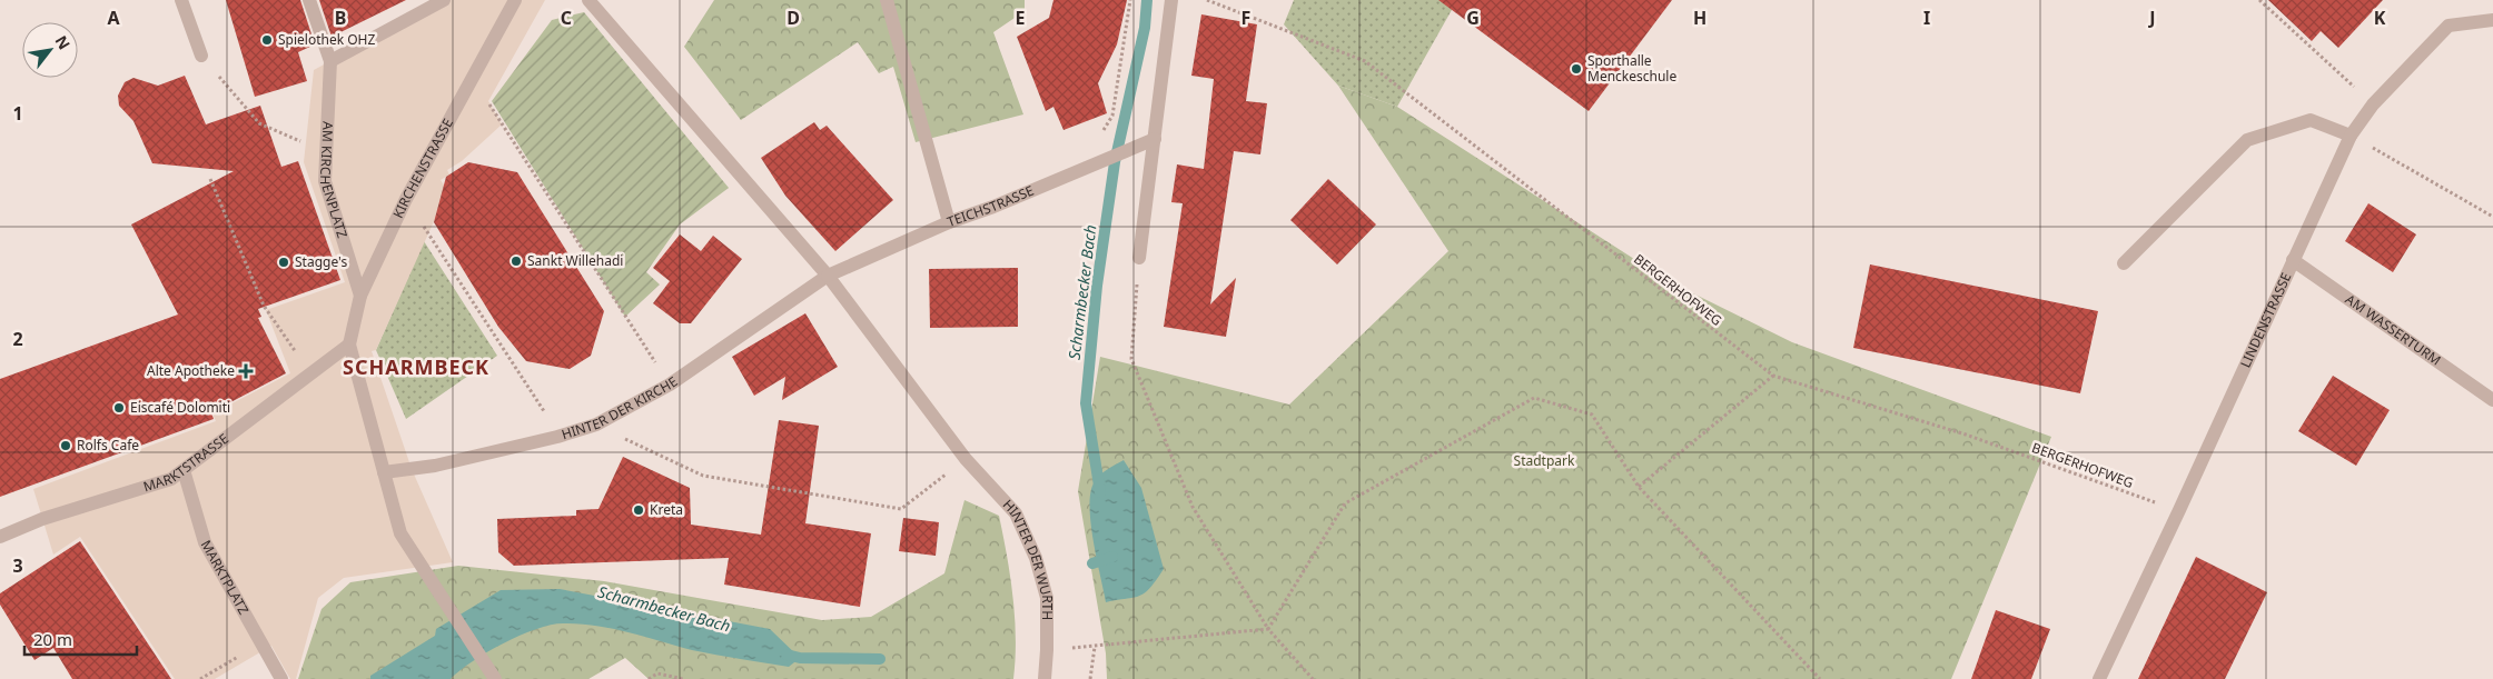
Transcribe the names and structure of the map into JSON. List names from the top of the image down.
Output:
{
  "streets": {
    "street": [
      "KIRCHENSTRASSE",
      "AM KIRCHENPLATZ",
      "TEICHSTRASSE",
      "LINDENSTRASSE",
      "AM WASSERTURM",
      "HINTER DER KIRCHE",
      "MARKTSTRASSE",
      "HINTER DER WURTH",
      "MARKTPLATZ"
    ],
    "path": ["BERGERHOFWEG"]
  },
  "crossings": [
    ["KIRCHENSTRASSE", "AM KIRCHENPLATZ"],
    ["KIRCHENSTRASSE", "MARKTSTRASSE"],
    ["TEICHSTRASSE", "HINTER DER KIRCHE"],
    ["BERGERHOFWEG", "LINDENSTRASSE"],
    ["LINDENSTRASSE", "AM WASSERTURM"],
    ["MARKTSTRASSE", "MARKTPLATZ"]
  ],
  "districts": ["SCHARMBECK"],
  "water": ["Scharmbecker Bach"],
  "parks": ["Stadtpark"],
  "places": {
    "other": [
      "Spielothek OHZ",
      "Sporthalle Menckeschule",
      "Sankt Willehadi",
      "Stagge's",
      "Eiscafé Dolomiti",
      "Rolfs Cafe",
      "Kreta"
    ],
    "health": ["Alte Apotheke"]
  },
  "scale_bar": "20 m",
  "north": "top right",
  "grid": {
    "columns": [
      "A",
      "B",
      "C",
      "D",
      "E",
      "F",
      "G",
      "H",
      "I",
      "J",
      "K"
    ],
    "rows": ["1", "2", "3"]
  }
}
